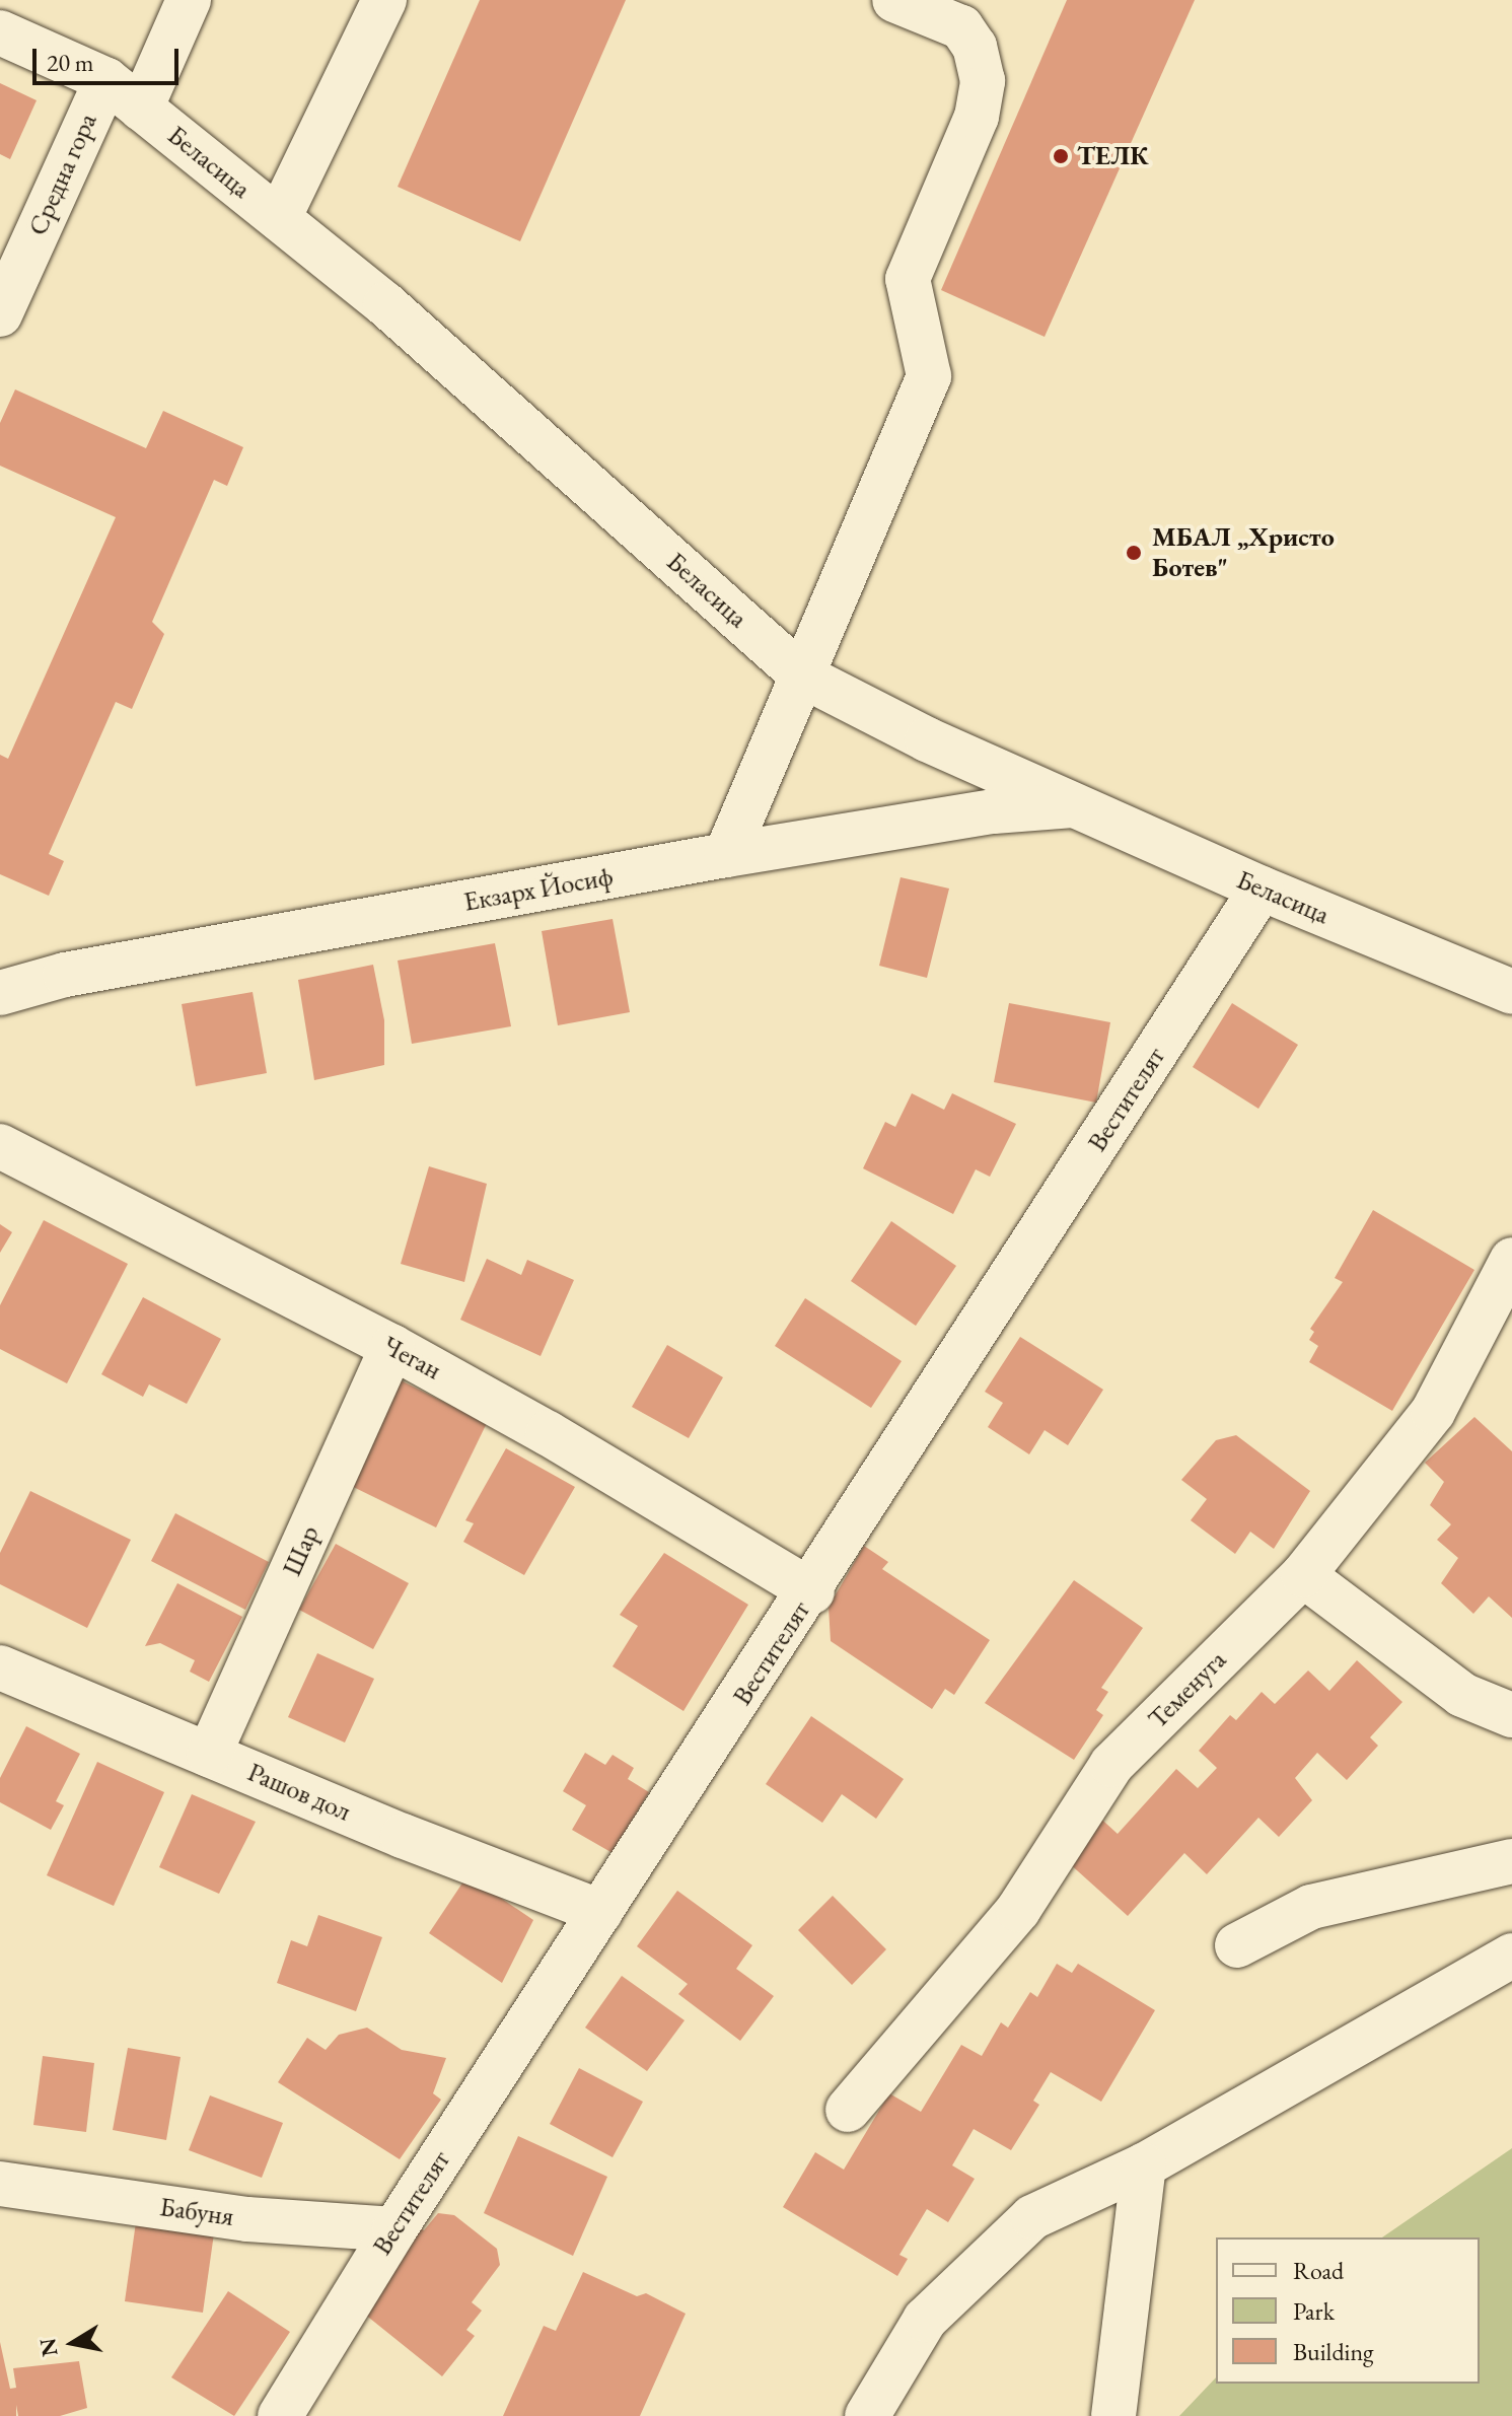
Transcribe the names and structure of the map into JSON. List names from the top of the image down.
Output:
{
  "streets": {
    "street": [
      "Беласица",
      "Средна гора",
      "Екзарх Йосиф",
      "Вестителят",
      "Чеган",
      "Шар",
      "Теменуга",
      "Рашов дол",
      "Бабуня"
    ]
  },
  "crossings": [
    ["Беласица", "Средна гора"],
    ["Беласица", "Екзарх Йосиф"],
    ["Беласица", "Вестителят"],
    ["Вестителят", "Чеган"],
    ["Вестителят", "Рашов дол"],
    ["Вестителят", "Бабуня"],
    ["Чеган", "Шар"],
    ["Шар", "Рашов дол"]
  ],
  "places": ["ТЕЛК", "МБАЛ „Христо Ботев\""],
  "legend": ["Road", "Park", "Building"],
  "scale_bar": "20 m",
  "north": "left"
}
